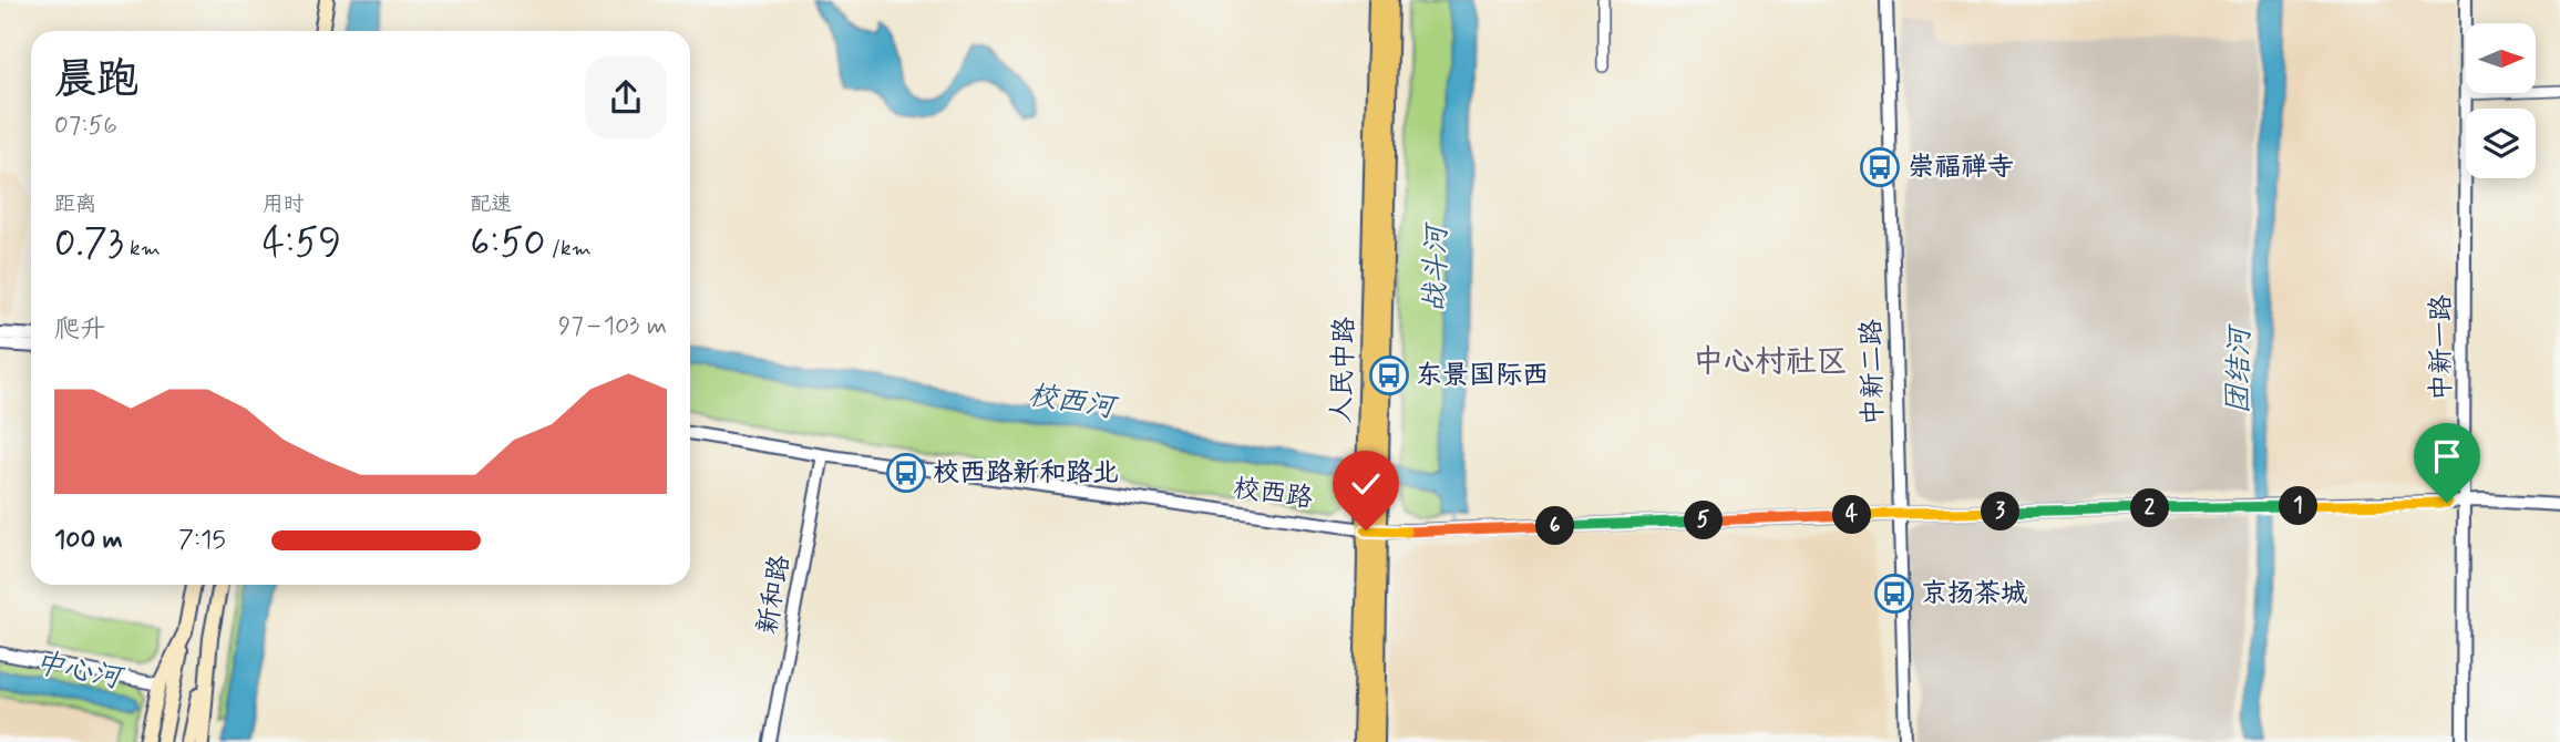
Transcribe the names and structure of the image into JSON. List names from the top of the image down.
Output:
{
  "streets": {
    "main road": ["人民中路"],
    "street": [
      "中新一路",
      "中新二路",
      "校西路",
      "新和路"
    ]
  },
  "crossings": [
    ["中新一路", "校西路"],
    ["人民中路", "校西路"],
    ["中新二路", "校西路"],
    ["校西路", "新和路"]
  ],
  "districts": ["中心村社区"],
  "water": [
    "战斗河",
    "团结河",
    "校西河",
    "中心河"
  ],
  "places": {
    "bus stop": [
      "崇福禅寺",
      "东景国际西",
      "校西路新和路北",
      "京扬茶城"
    ]
  },
  "north": "right",
  "page": {
    "heading": ["晨跑", "07:56"],
    "stats": [
      ["距离", "0.73 km"],
      ["用时", "4:59"],
      ["配速", "6:50 /km"]
    ],
    "chart": ["爬升", "97–103 m"],
    "pins": [
      "1",
      "2",
      "3",
      "4",
      "5",
      "6"
    ],
    "list": [
      {
        "name": "100 m",
        "note": "7:15"
      }
    ]
  }
}
